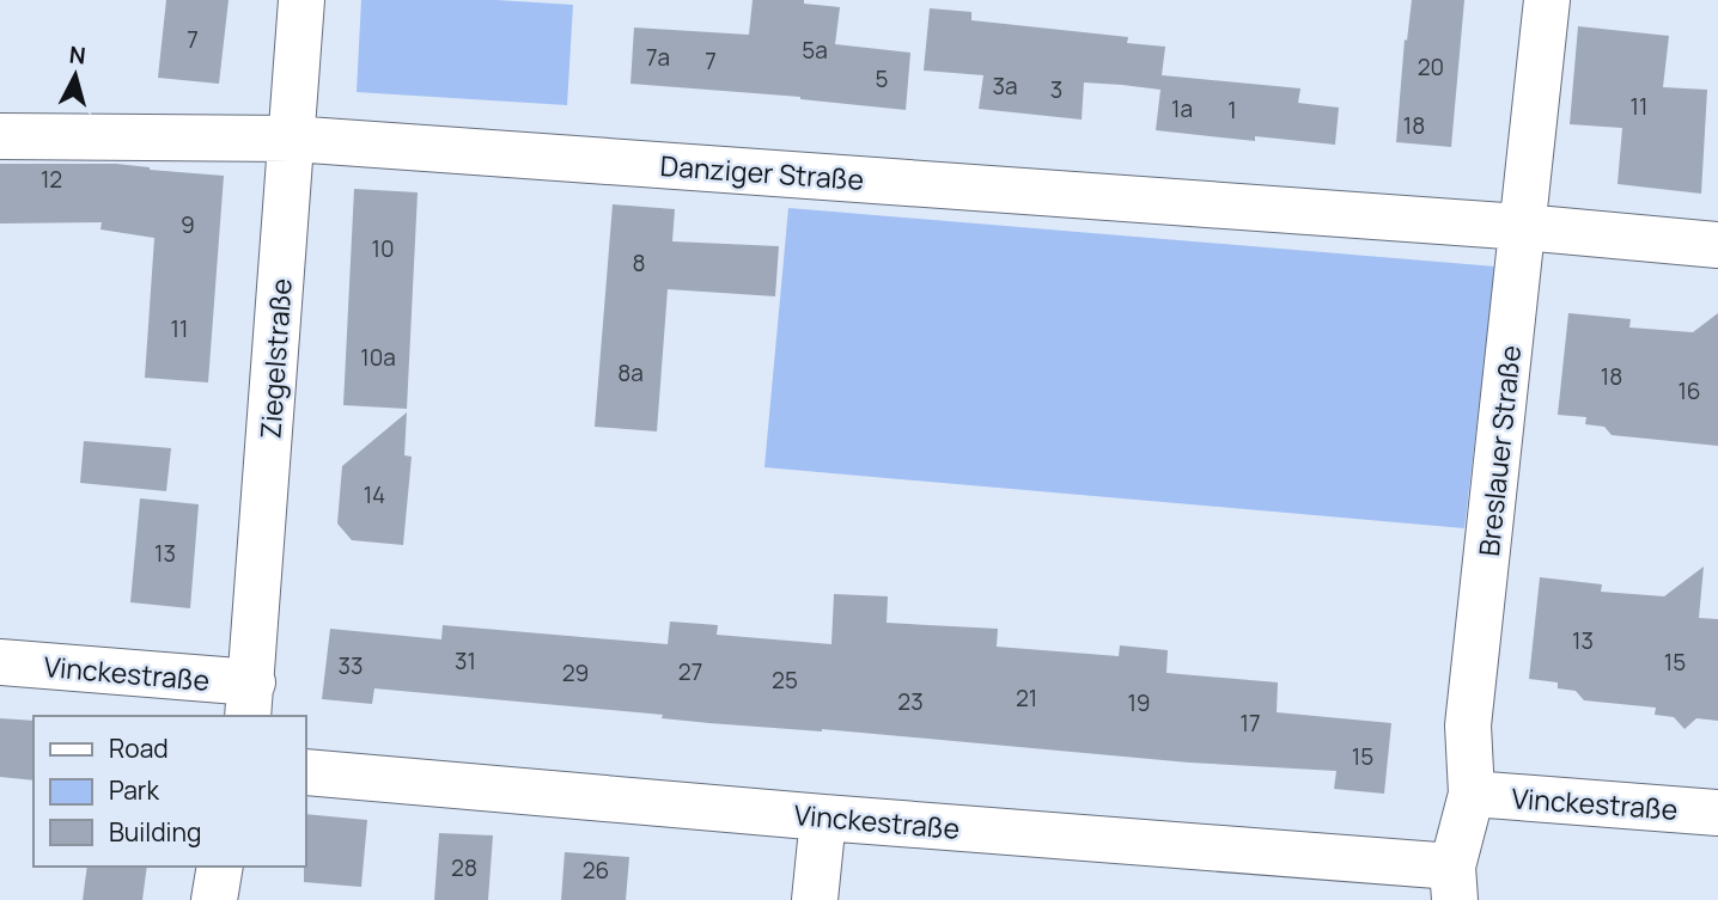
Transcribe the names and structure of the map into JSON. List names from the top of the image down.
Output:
{
  "streets": {
    "street": [
      "Danziger Straße",
      "Ziegelstraße",
      "Breslauer Straße",
      "Vinckestraße"
    ]
  },
  "crossings": [
    ["Danziger Straße", "Ziegelstraße"],
    ["Danziger Straße", "Breslauer Straße"],
    ["Ziegelstraße", "Vinckestraße"],
    ["Breslauer Straße", "Vinckestraße"]
  ],
  "house_numbers": [
    "7",
    "5a",
    "7a",
    "7",
    "20",
    "5",
    "3a",
    "3",
    "11",
    "1a",
    "1",
    "18",
    "12",
    "9",
    "10",
    "8",
    "11",
    "10a",
    "8a",
    "18",
    "16",
    "14",
    "13",
    "13",
    "31",
    "15",
    "33",
    "27",
    "29",
    "25",
    "21",
    "23",
    "19",
    "17",
    "15",
    "28",
    "26"
  ],
  "legend": ["Road", "Park", "Building"],
  "north": "top"
}
